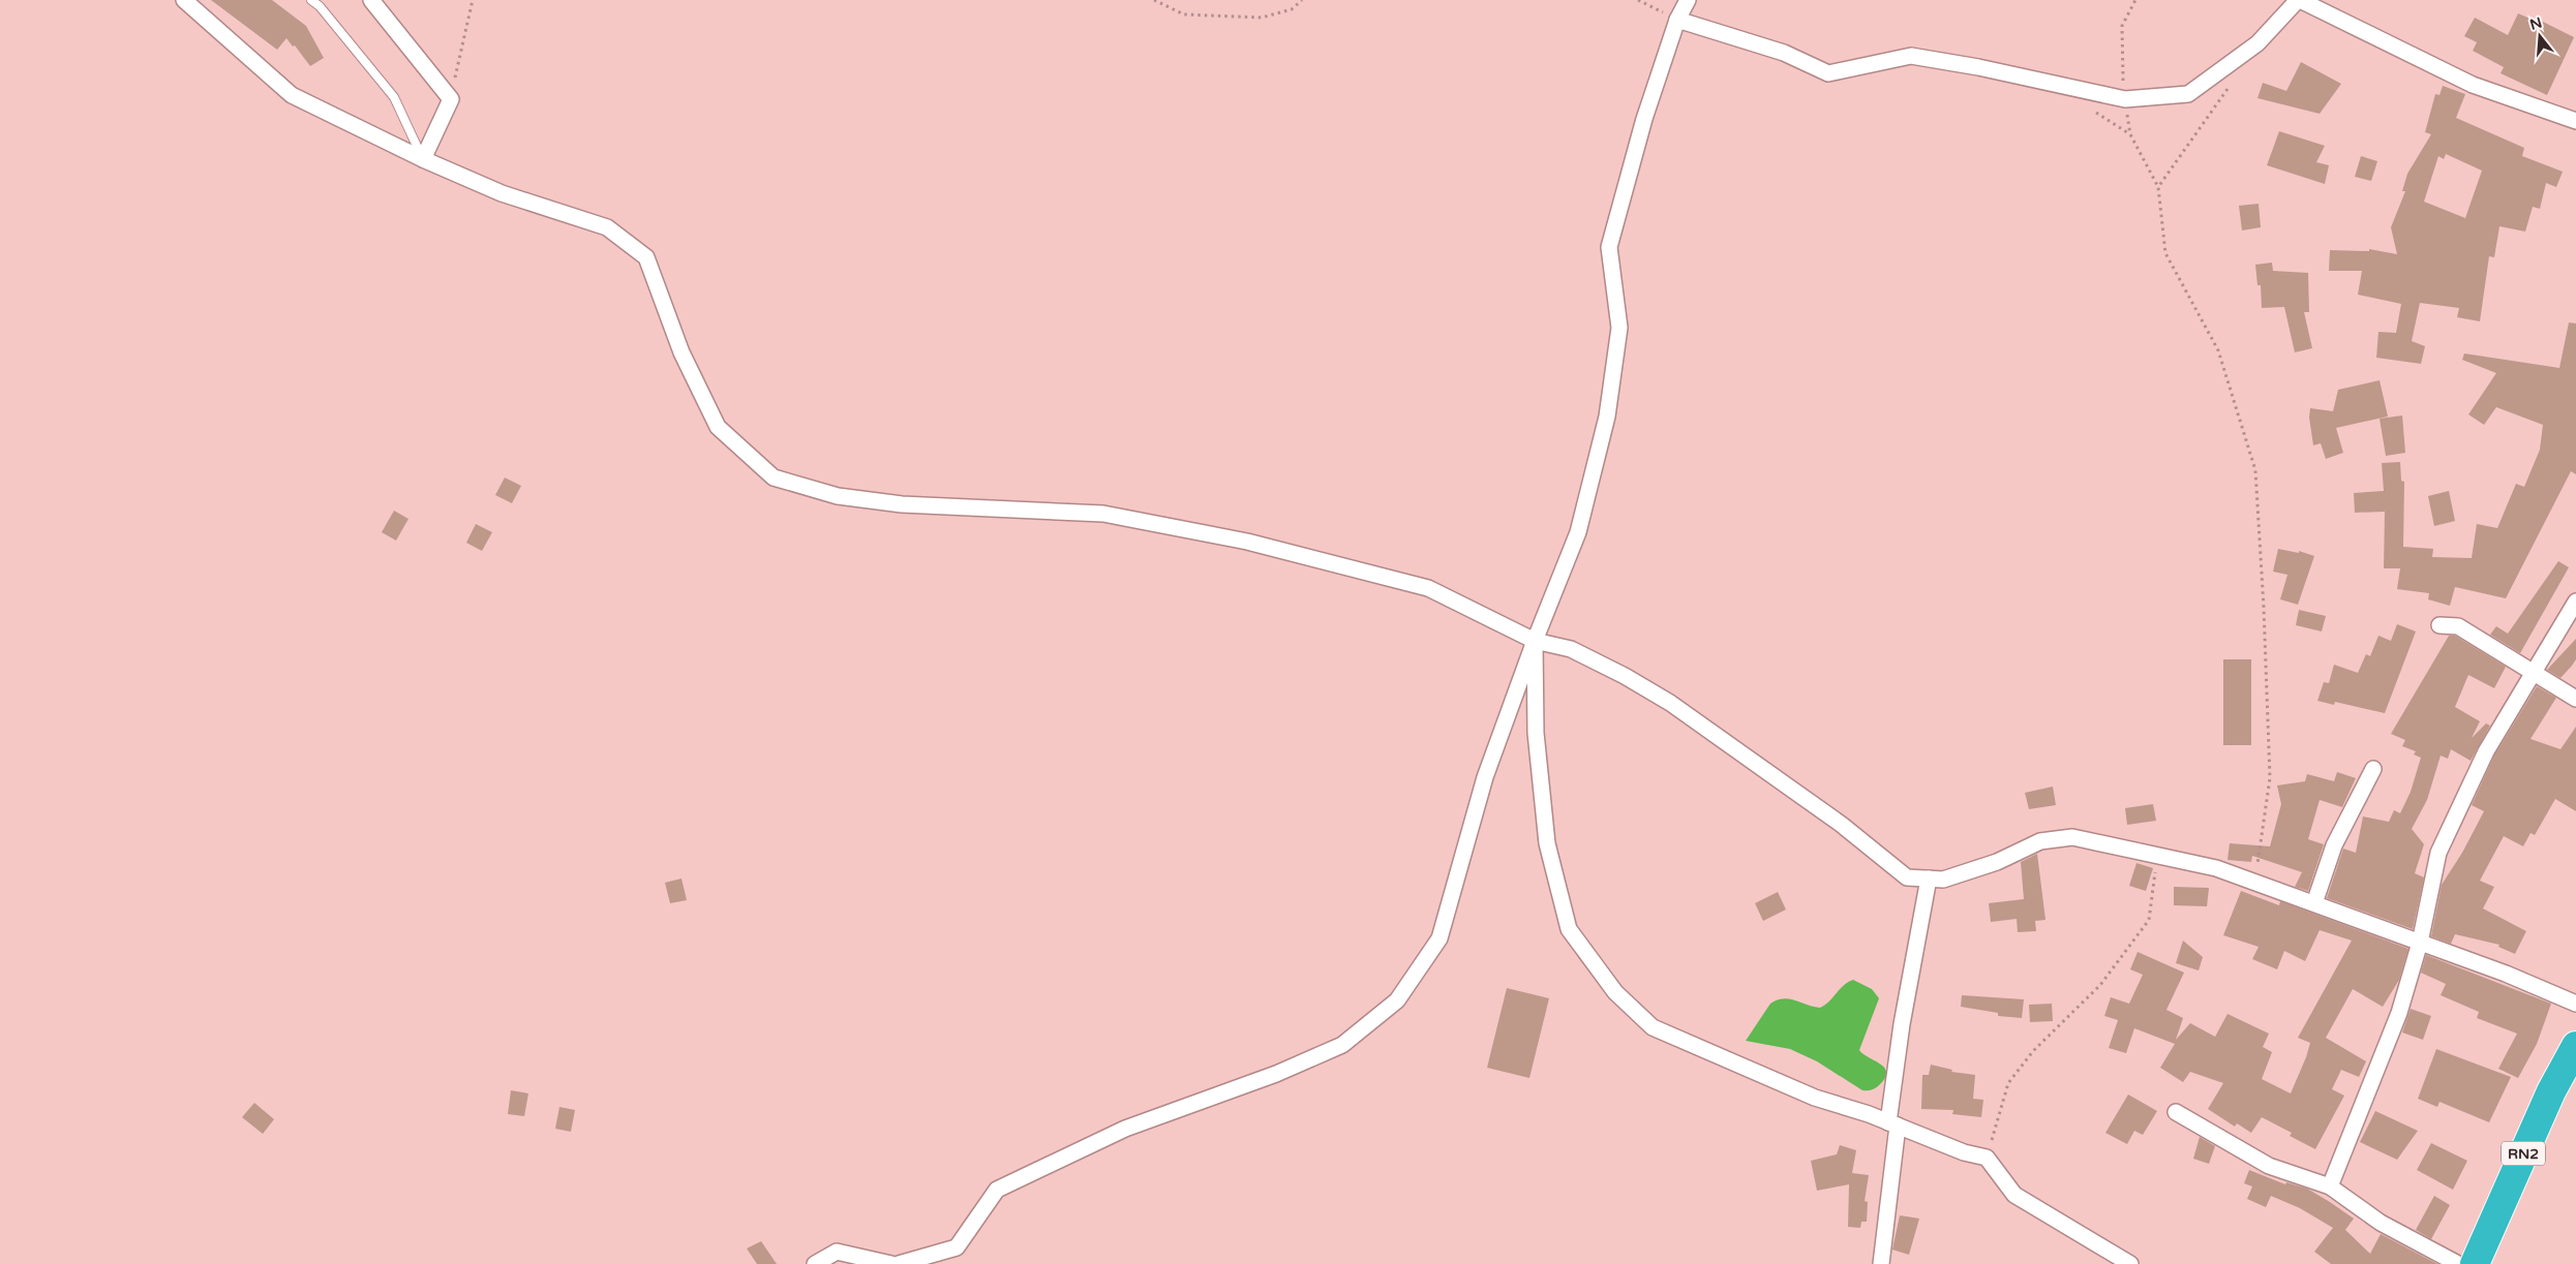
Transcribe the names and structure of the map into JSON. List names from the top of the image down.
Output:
{
  "streets": {
    "highway": ["RN2"]
  },
  "north": "top"
}
